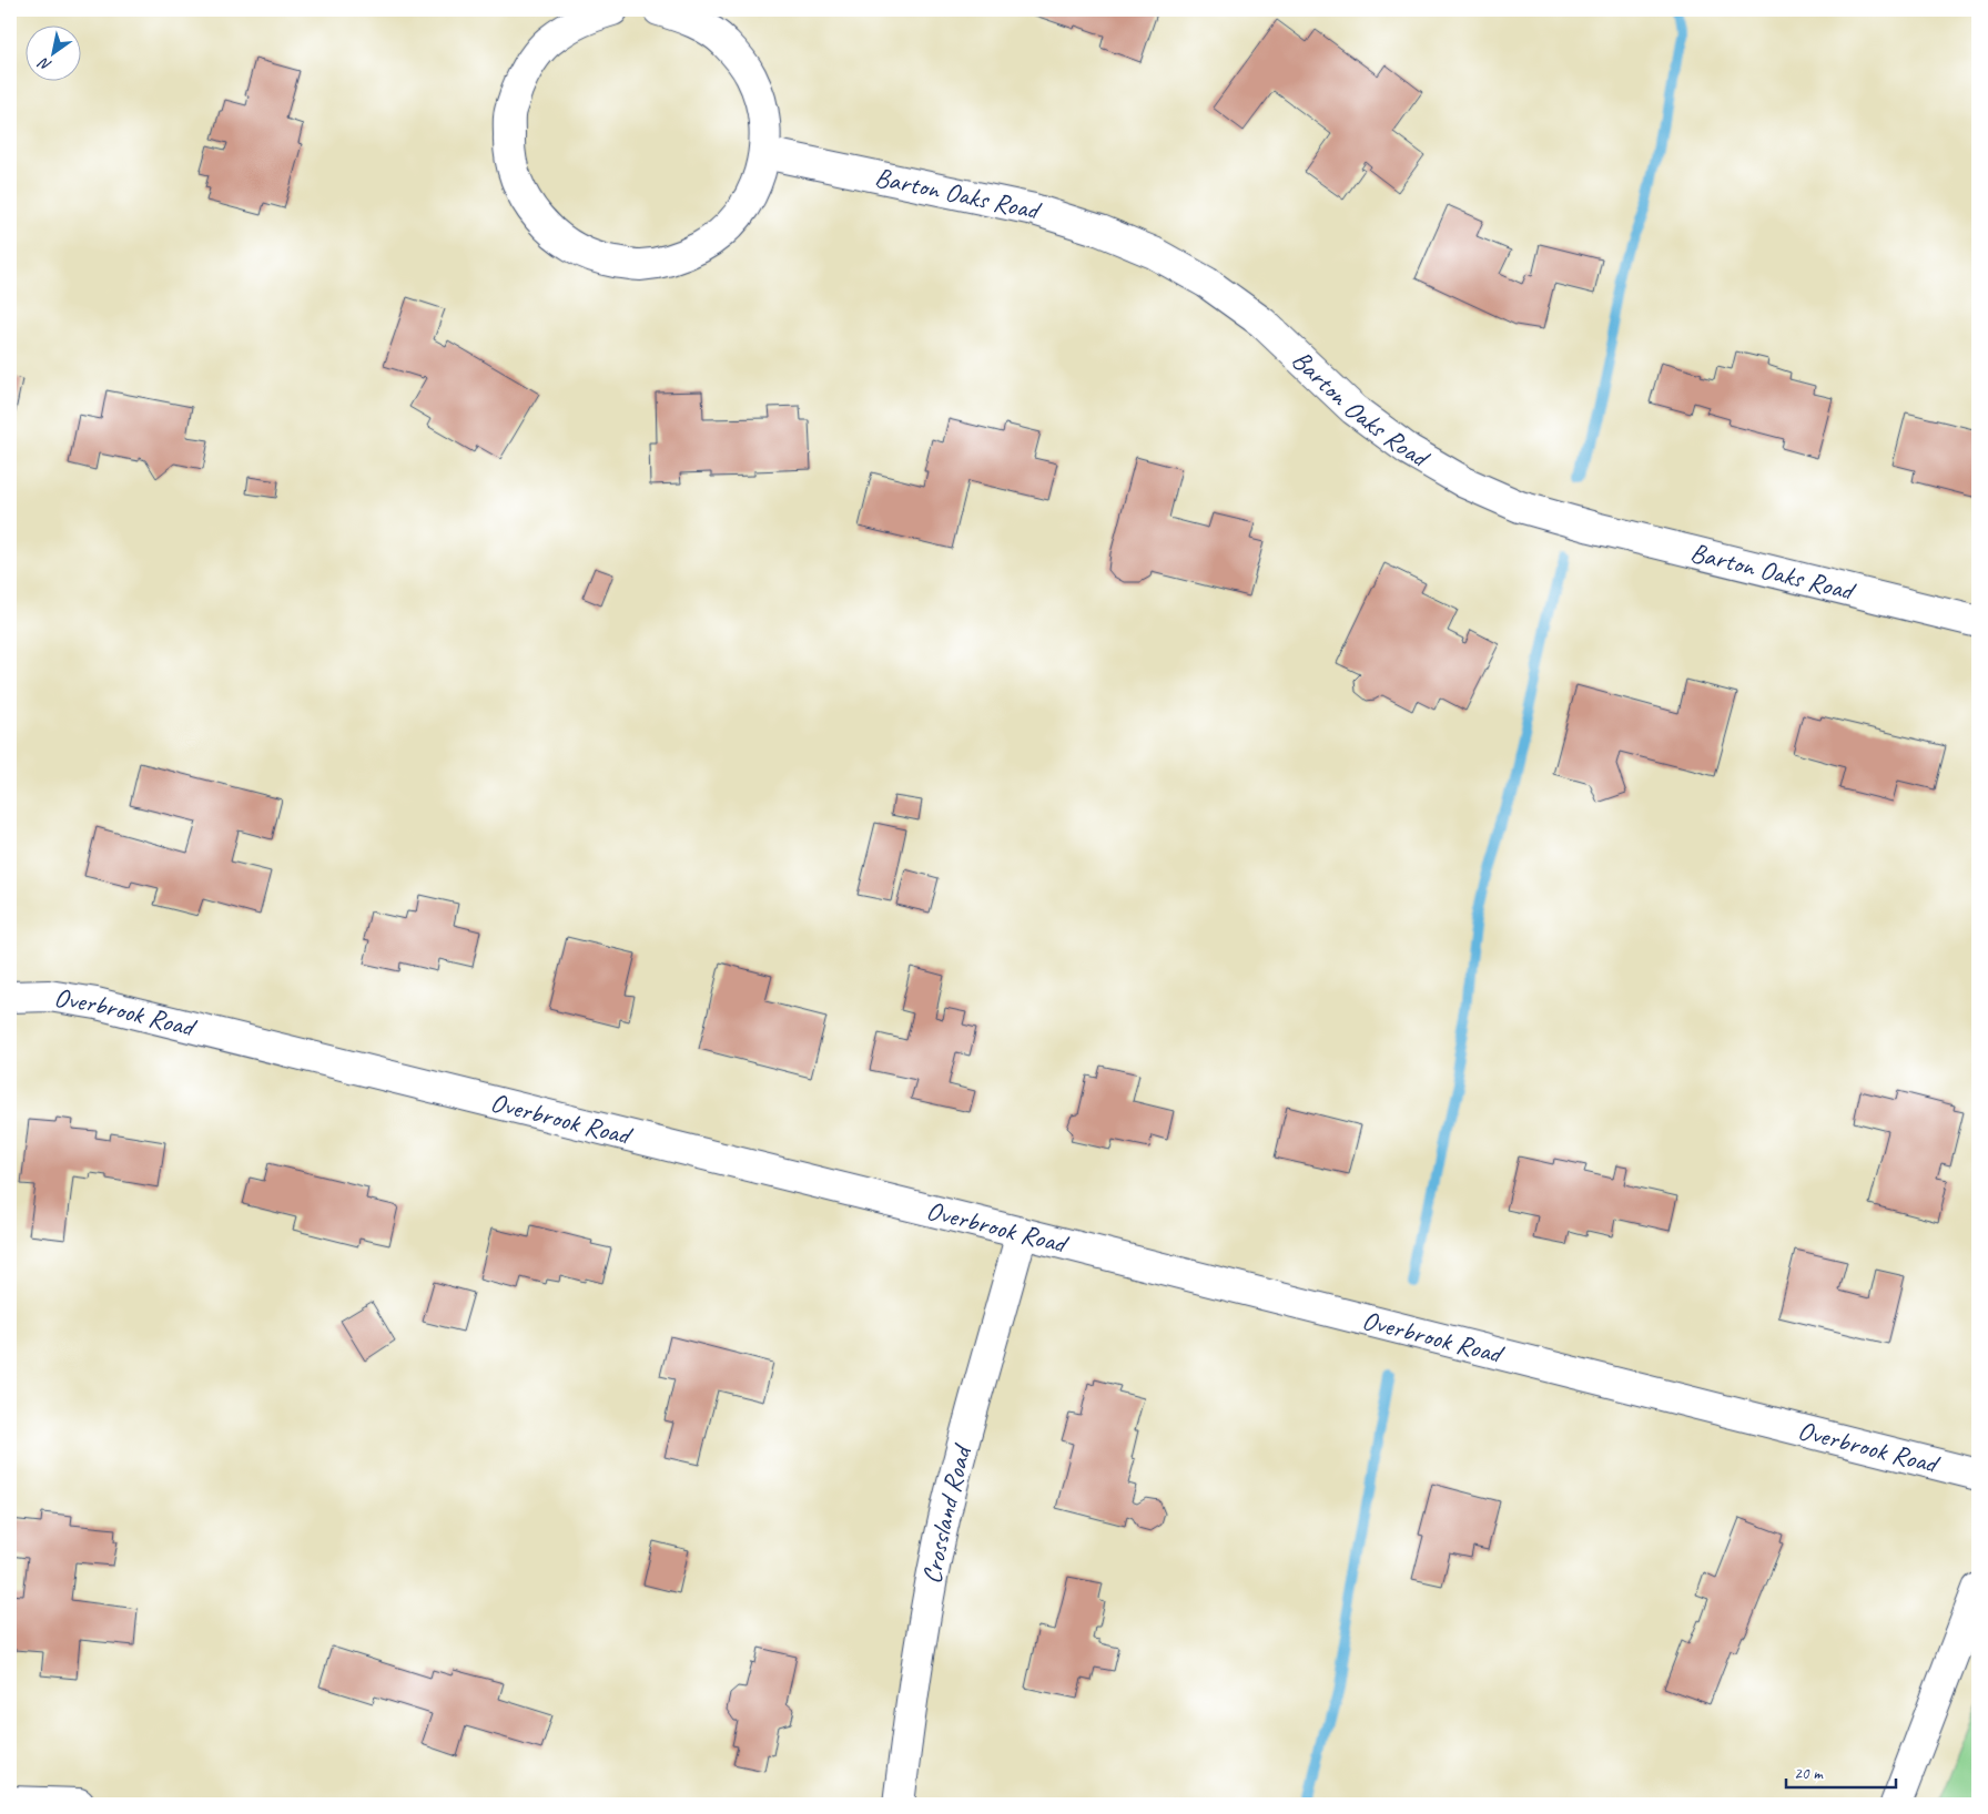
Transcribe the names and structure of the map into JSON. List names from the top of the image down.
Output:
{
  "streets": {
    "street": ["Barton Oaks Road", "Overbrook Road", "Crossland Road"]
  },
  "crossings": [
    ["Overbrook Road", "Crossland Road"]
  ],
  "scale_bar": "20 m",
  "north": "bottom left"
}
